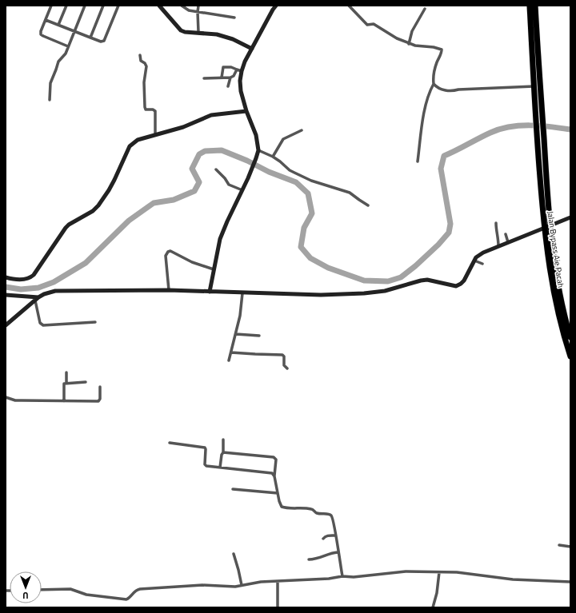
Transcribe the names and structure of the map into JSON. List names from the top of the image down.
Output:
{
  "streets": {
    "highway": ["Jalan Bypass Aie Pacah"]
  },
  "north": "bottom"
}
